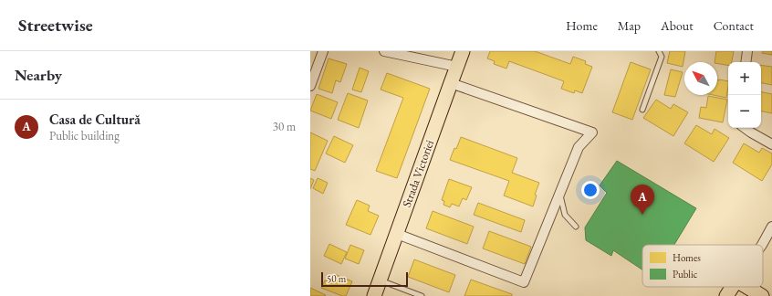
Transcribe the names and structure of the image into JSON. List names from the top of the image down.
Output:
{
  "streets": {
    "main road": ["Strada Victoriei"]
  },
  "legend": ["Homes", "Public"],
  "scale_bar": "50 m",
  "north": "top left",
  "page": {
    "header": "Streetwise",
    "nav": [
      "Home",
      "Map",
      "About",
      "Contact"
    ],
    "heading": "Nearby",
    "map_buttons": ["+", "−"],
    "list": [
      {
        "mark": "A",
        "name": "Casa de Cultură",
        "note": "Public building",
        "value": "30 m"
      }
    ],
    "pins": "A",
    "scale": "50 m"
  }
}
